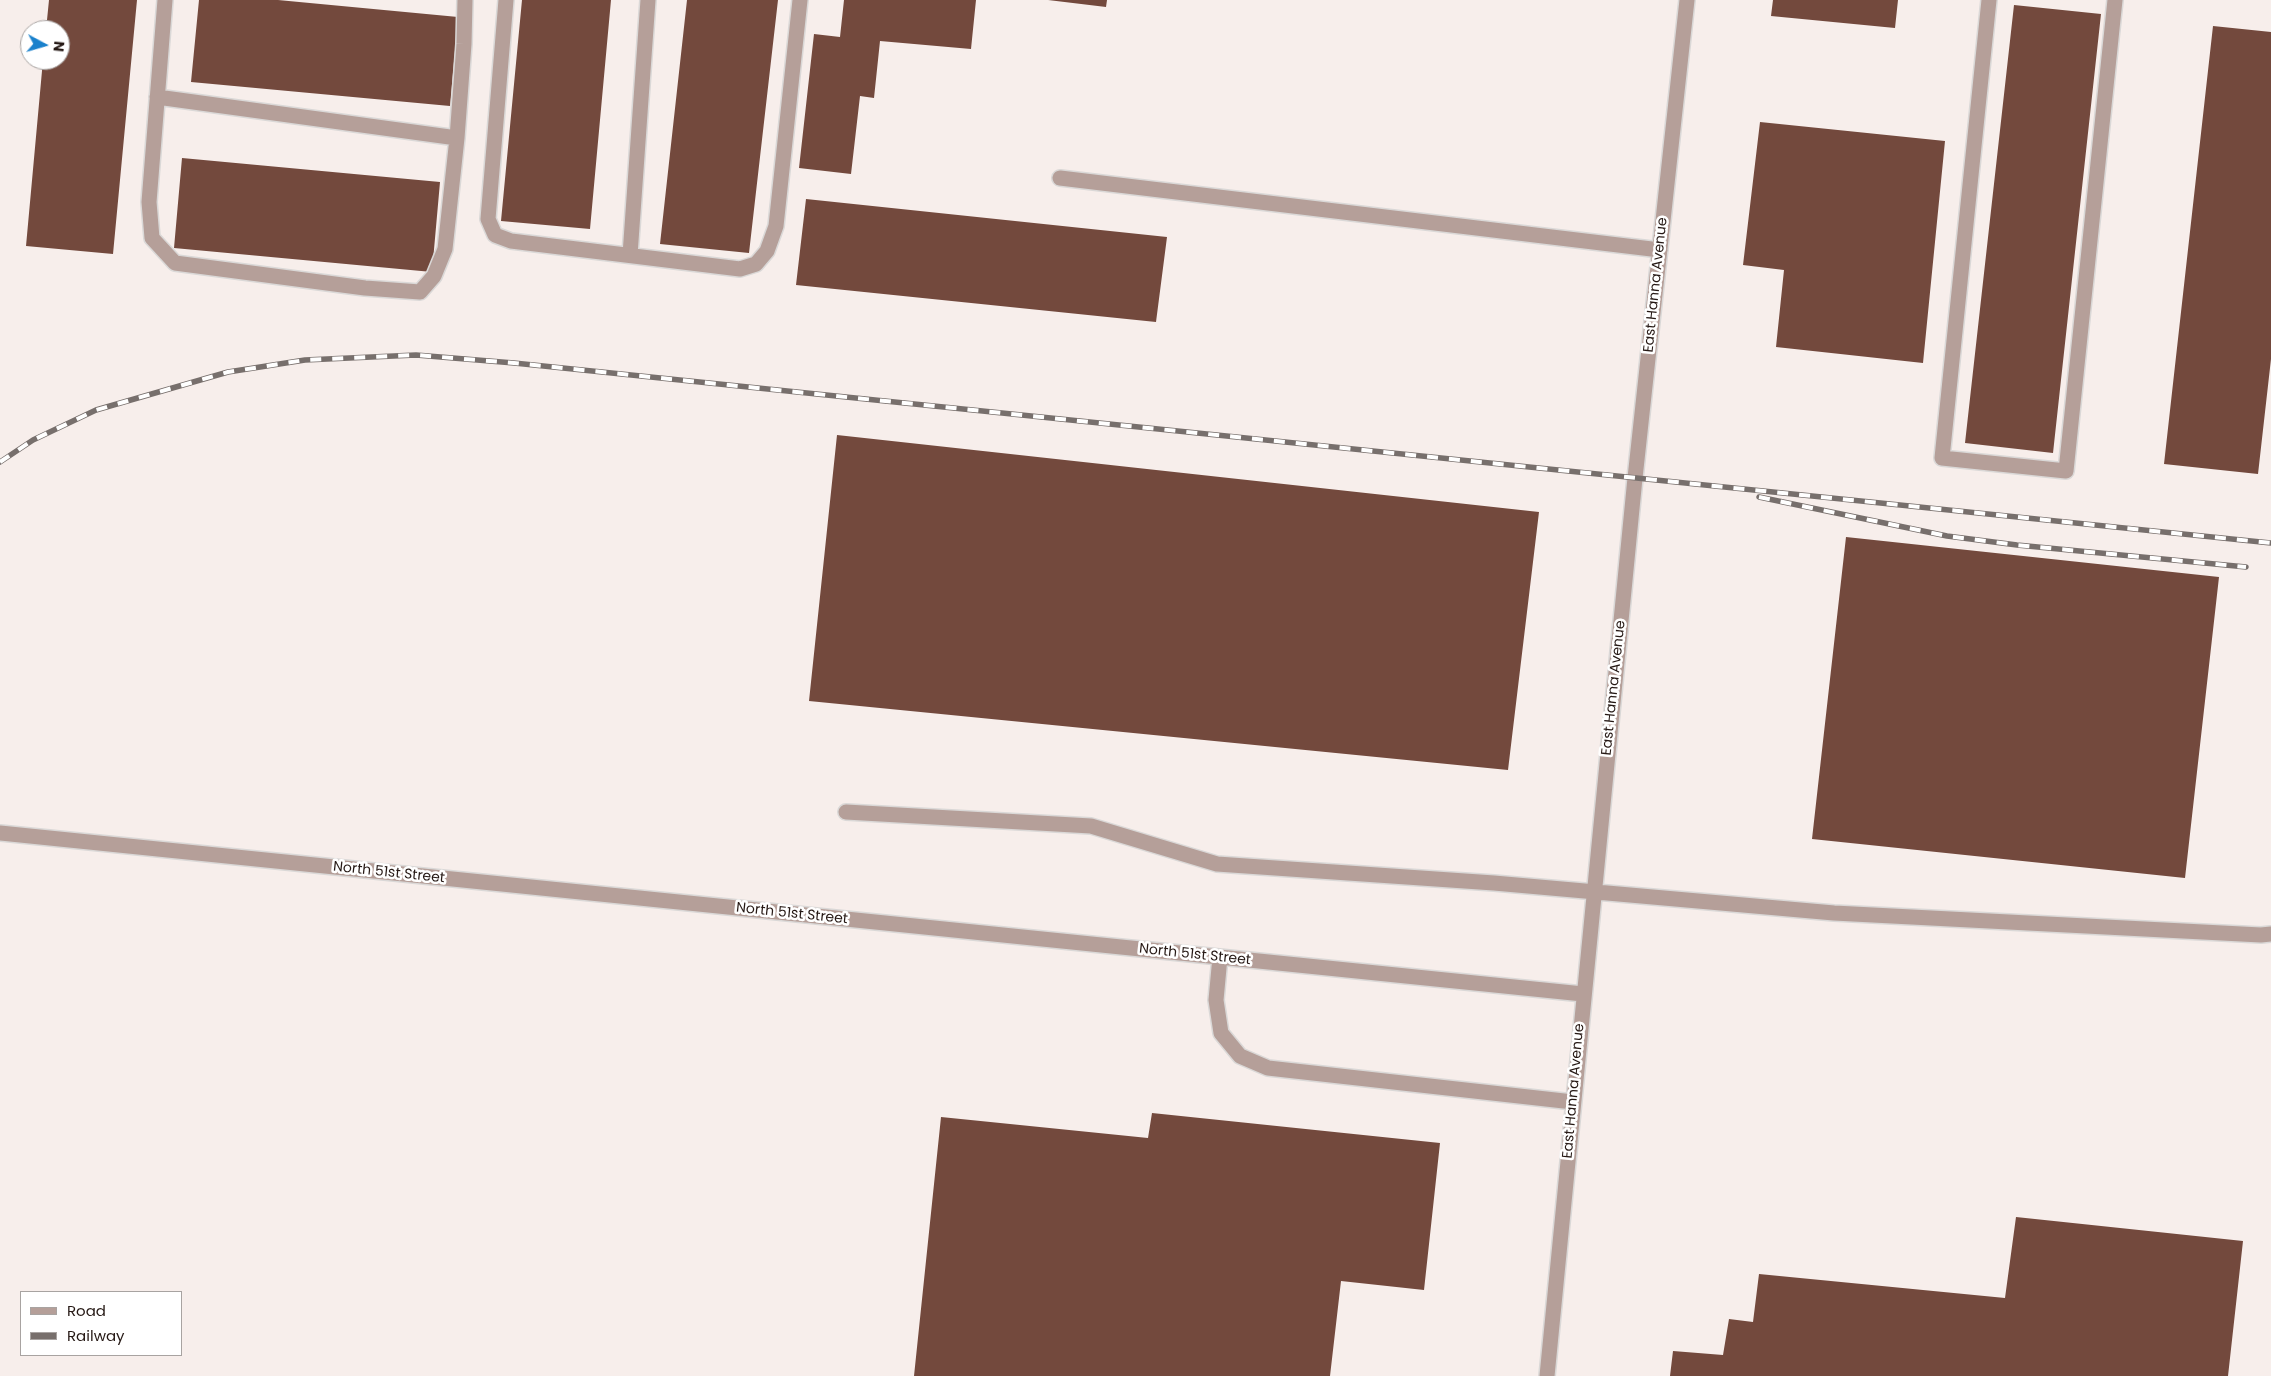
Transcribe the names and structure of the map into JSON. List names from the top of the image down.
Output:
{
  "streets": {
    "street": ["East Hanna Avenue", "North 51st Street"]
  },
  "crossings": [
    ["East Hanna Avenue", "North 51st Street"]
  ],
  "legend": ["Road", "Railway"],
  "north": "right"
}
